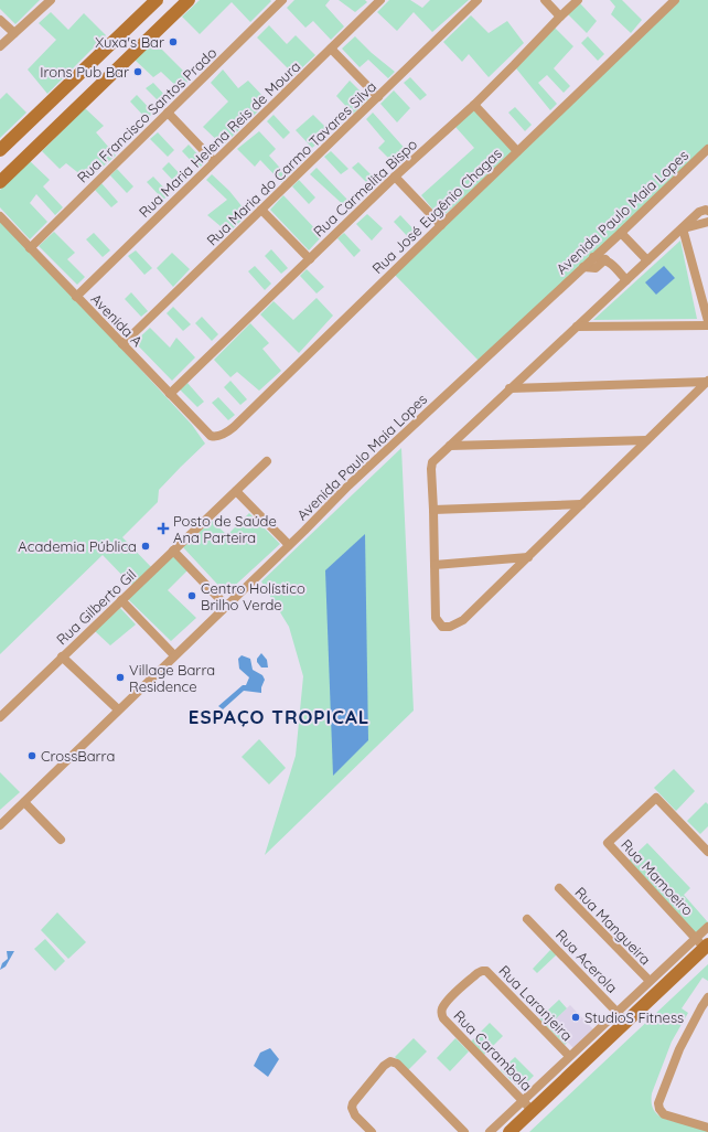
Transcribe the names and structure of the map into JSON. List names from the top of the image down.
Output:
{
  "streets": {
    "street": [
      "Rua Francisco Santos Prado",
      "Rua Maria Helena Reis de Moura",
      "Rua Maria do Carmo Tavares Silva",
      "Rua Carmelita Bispo",
      "Rua José Eugênio Chagas",
      "Avenida Paulo Maia Lopes",
      "Avenida A",
      "Rua Gilberto Gil",
      "Rua Mamoeiro",
      "Rua Mangueira",
      "Rua Acerola",
      "Rua Laranjeira",
      "Rua Carambola"
    ]
  },
  "crossings": [
    ["Rua Francisco Santos Prado", "Avenida A"],
    ["Rua Maria Helena Reis de Moura", "Avenida A"],
    ["Rua Maria do Carmo Tavares Silva", "Avenida A"],
    ["Rua Carmelita Bispo", "Avenida A"],
    ["Rua José Eugênio Chagas", "Avenida A"],
    ["Rua Laranjeira", "Rua Carambola"]
  ],
  "districts": ["ESPAÇO TROPICAL"],
  "places": {
    "other": [
      "Xuxa's Bar",
      "Irons Pub Bar",
      "Academia Pública",
      "Centro Holístico Brilho Verde",
      "Village Barra Residence",
      "CrossBarra",
      "StudioS Fitness"
    ],
    "health": ["Posto de Saúde Ana Parteira"]
  }
}
